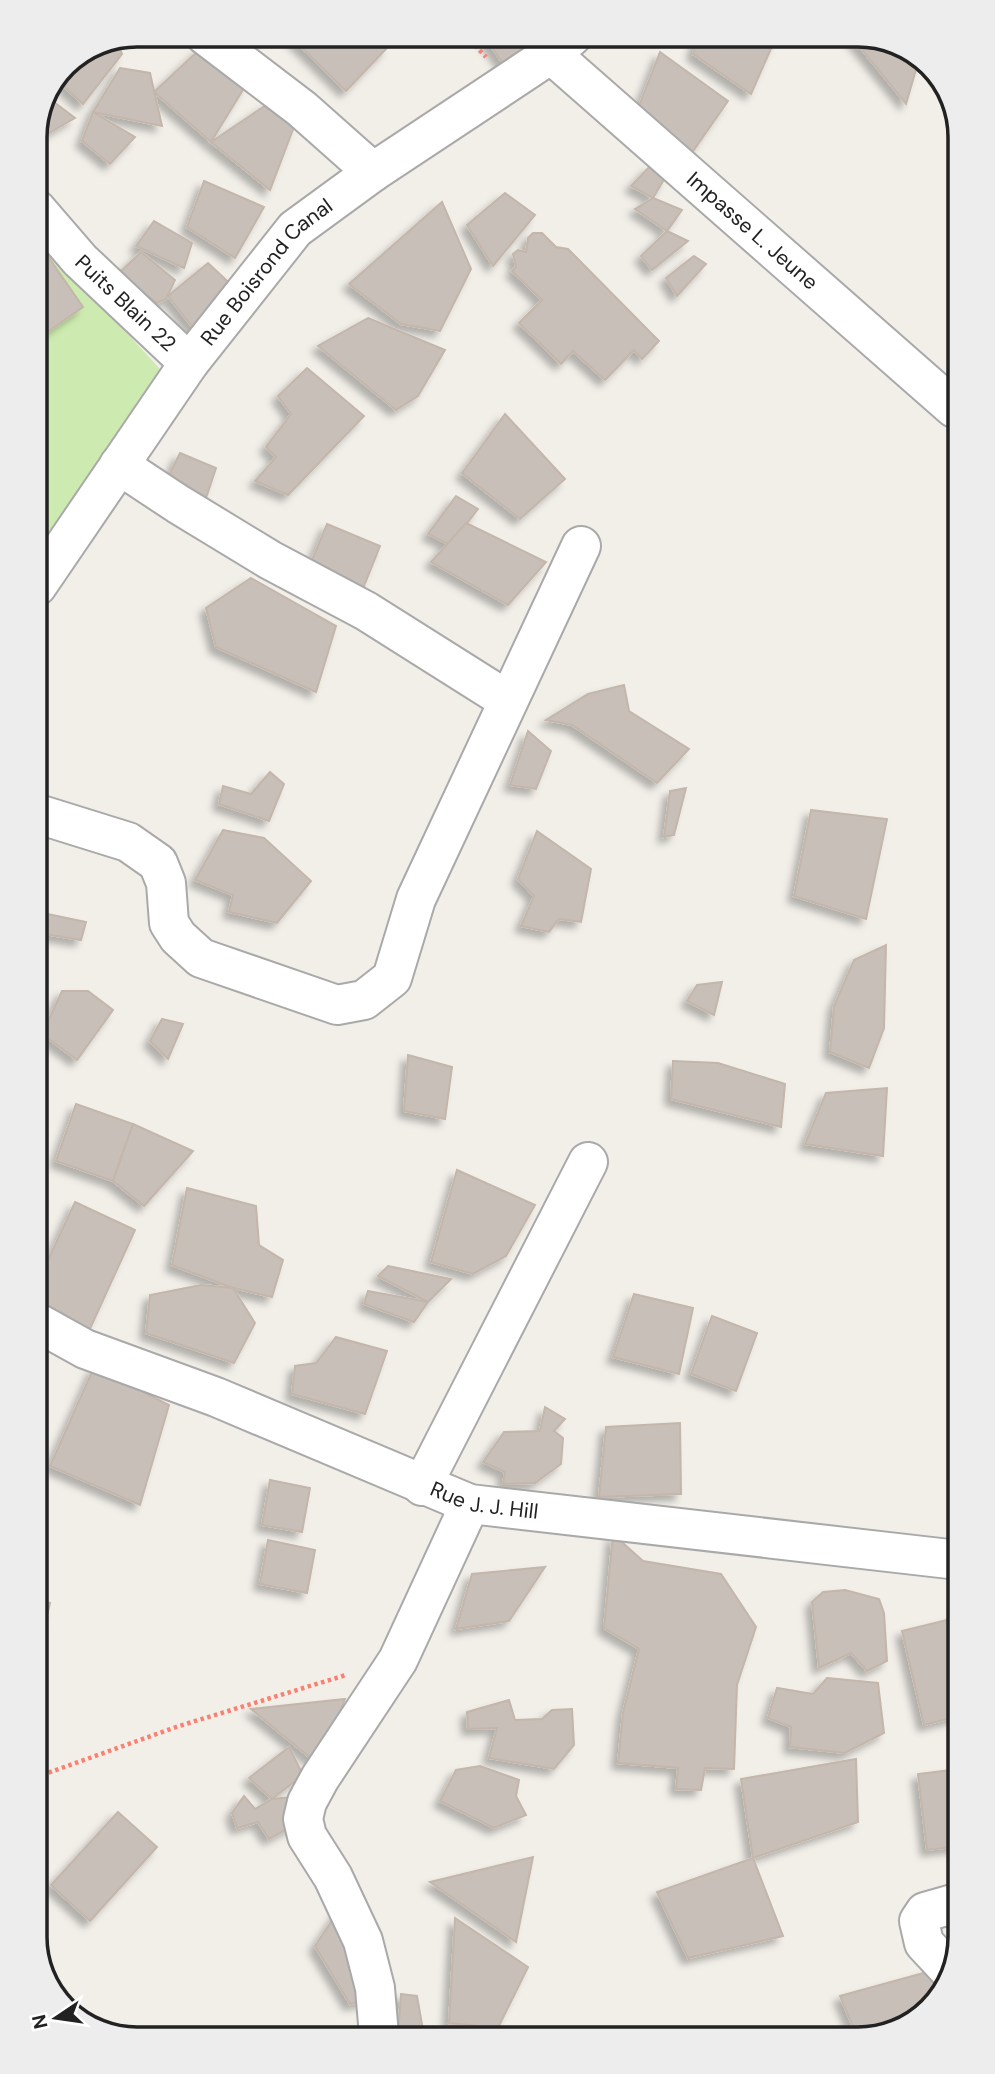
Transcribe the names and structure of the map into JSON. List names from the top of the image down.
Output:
{
  "streets": {
    "street": [
      "Impasse L. Jeune",
      "Rue Boisrond Canal",
      "Puits Blain 22",
      "Rue J. J. Hill"
    ]
  },
  "crossings": [
    ["Rue Boisrond Canal", "Puits Blain 22"]
  ],
  "north": "left"
}
